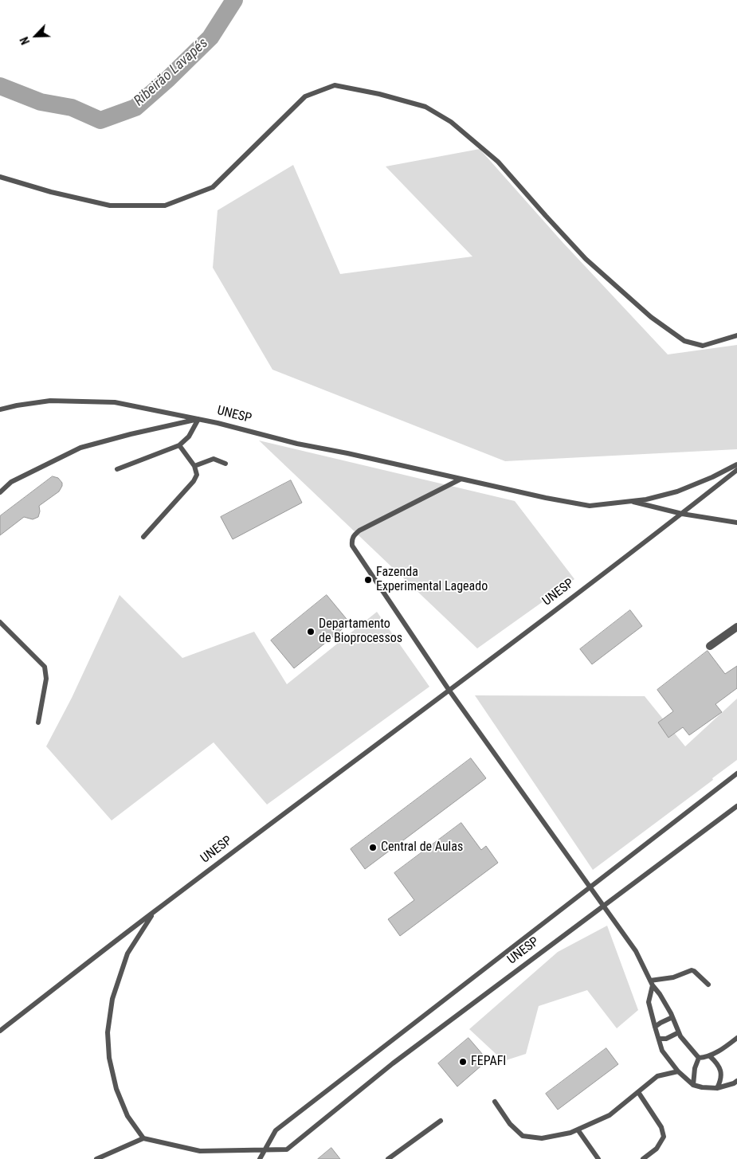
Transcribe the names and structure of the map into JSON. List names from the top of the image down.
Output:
{
  "streets": {
    "lane": ["UNESP"]
  },
  "water": ["Ribeirão Lavapés"],
  "places": [
    "Fazenda Experimental Lageado",
    "Departamento de Bioprocessos",
    "Central de Aulas",
    "FEPAFI"
  ],
  "north": "bottom left"
}
